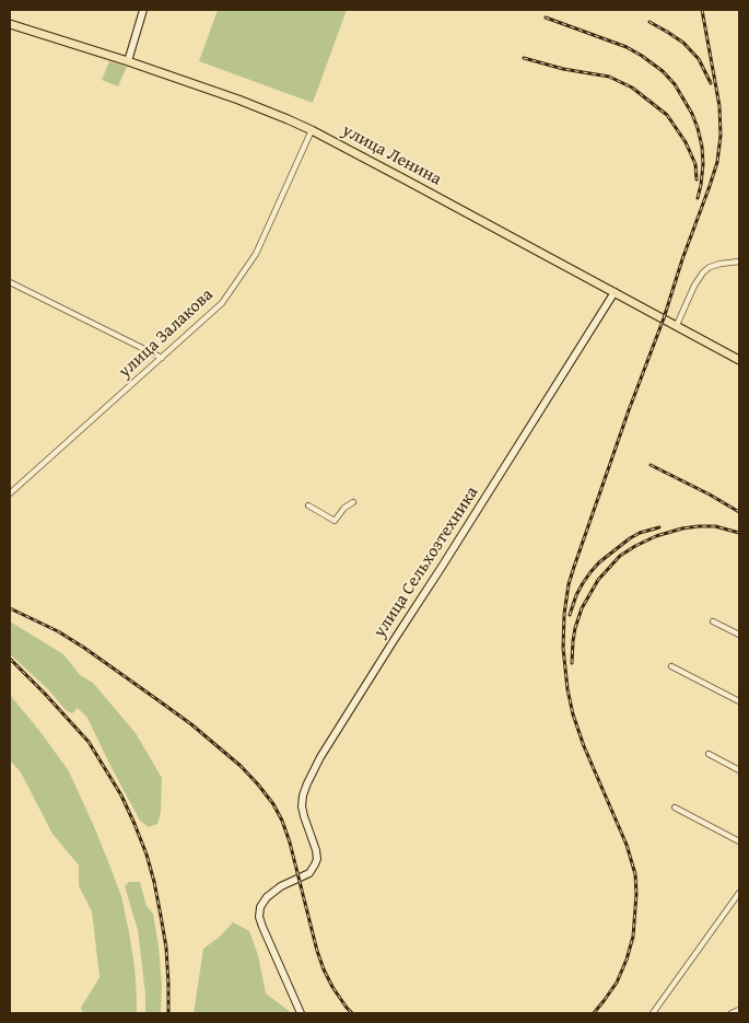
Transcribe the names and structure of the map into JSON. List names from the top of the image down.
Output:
{
  "streets": {
    "main road": ["улица Ленина"],
    "street": ["улица Залакова", "улица Сельхозтехника"]
  },
  "crossings": [
    ["улица Ленина", "улица Залакова"],
    ["улица Ленина", "улица Сельхозтехника"]
  ]
}
